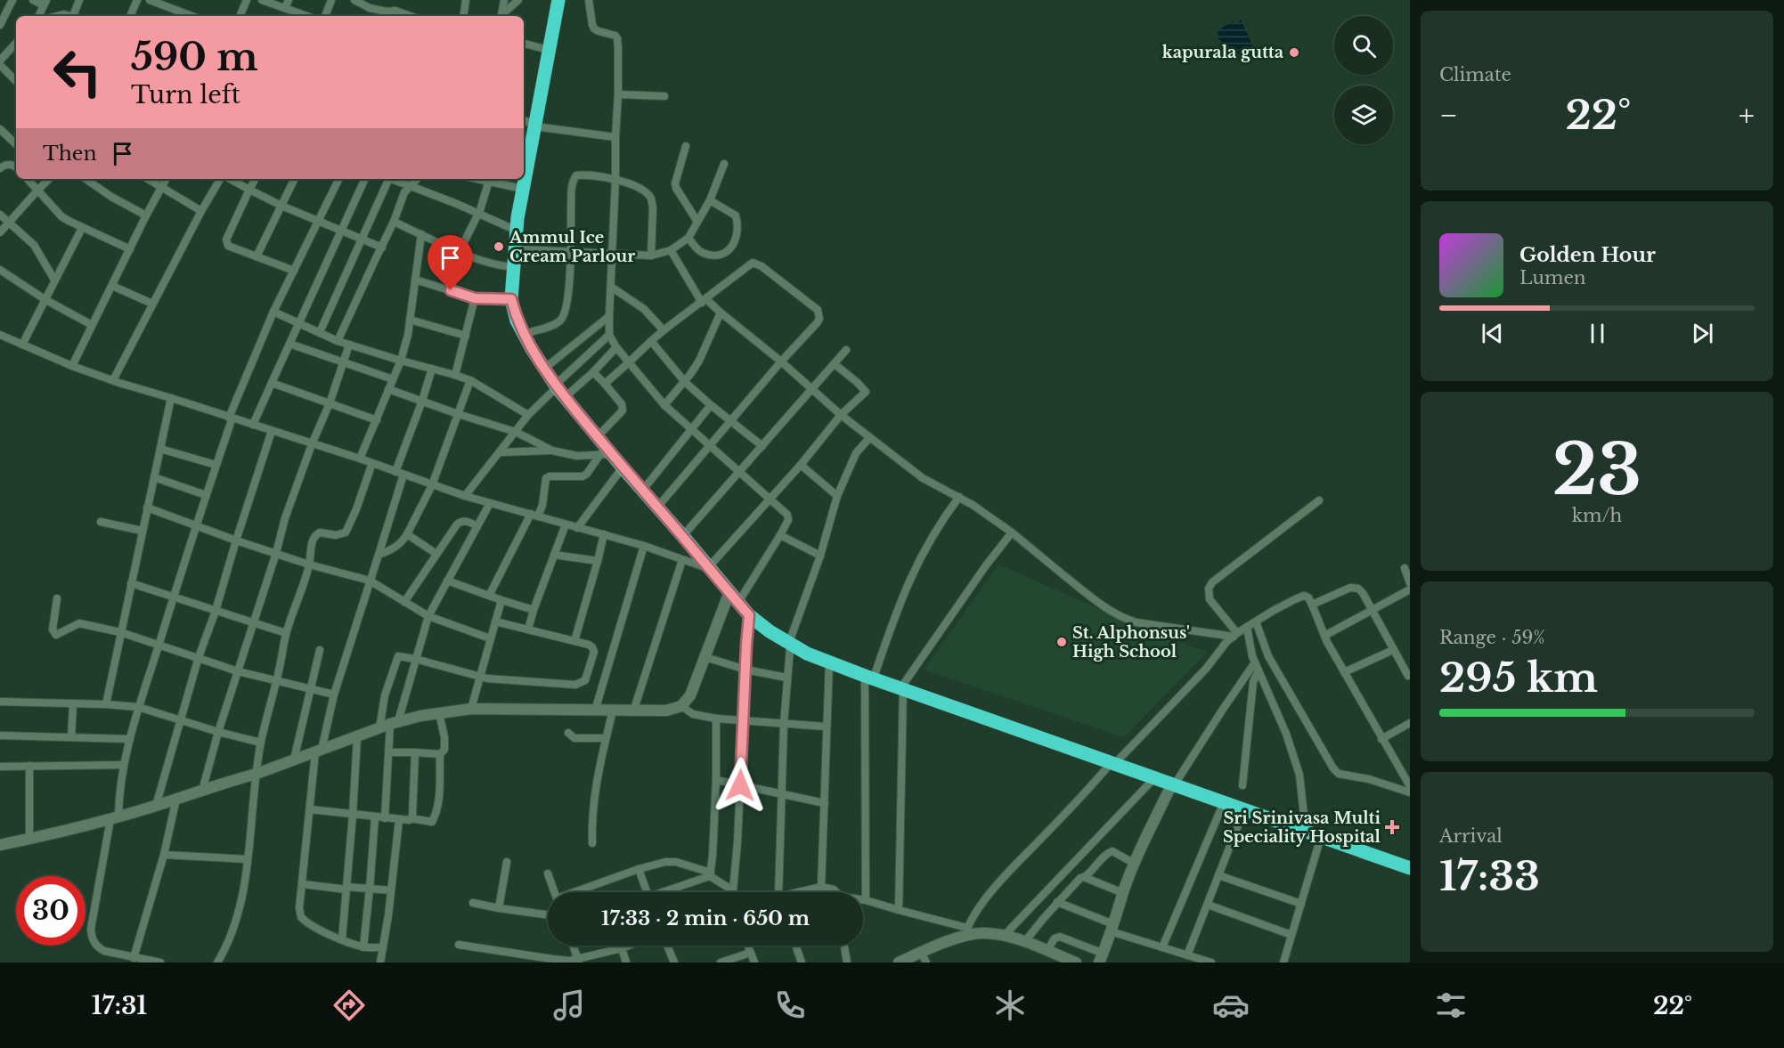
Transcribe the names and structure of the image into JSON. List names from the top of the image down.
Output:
{
  "places": {
    "other": ["kapurala gutta", "Ammul Ice Cream Parlour", "St. Alphonsus' High School"],
    "health": ["Sri Srinivasa Multi Speciality Hospital"]
  },
  "page": {
    "tile": [
      "Climate",
      ["23", "km/h"],
      ["Range · 59%", "295 km"],
      ["Arrival", "17:33"]
    ],
    "turn": ["590 m", "Turn left"],
    "heat": ["−", "22°", "+"],
    "then": "Then",
    "song": ["Golden Hour", "Lumen"],
    "limit": "30",
    "trip": "17:33 · 2 min · 650 m",
    "tabs": ["17:31", "22°"]
  }
}
